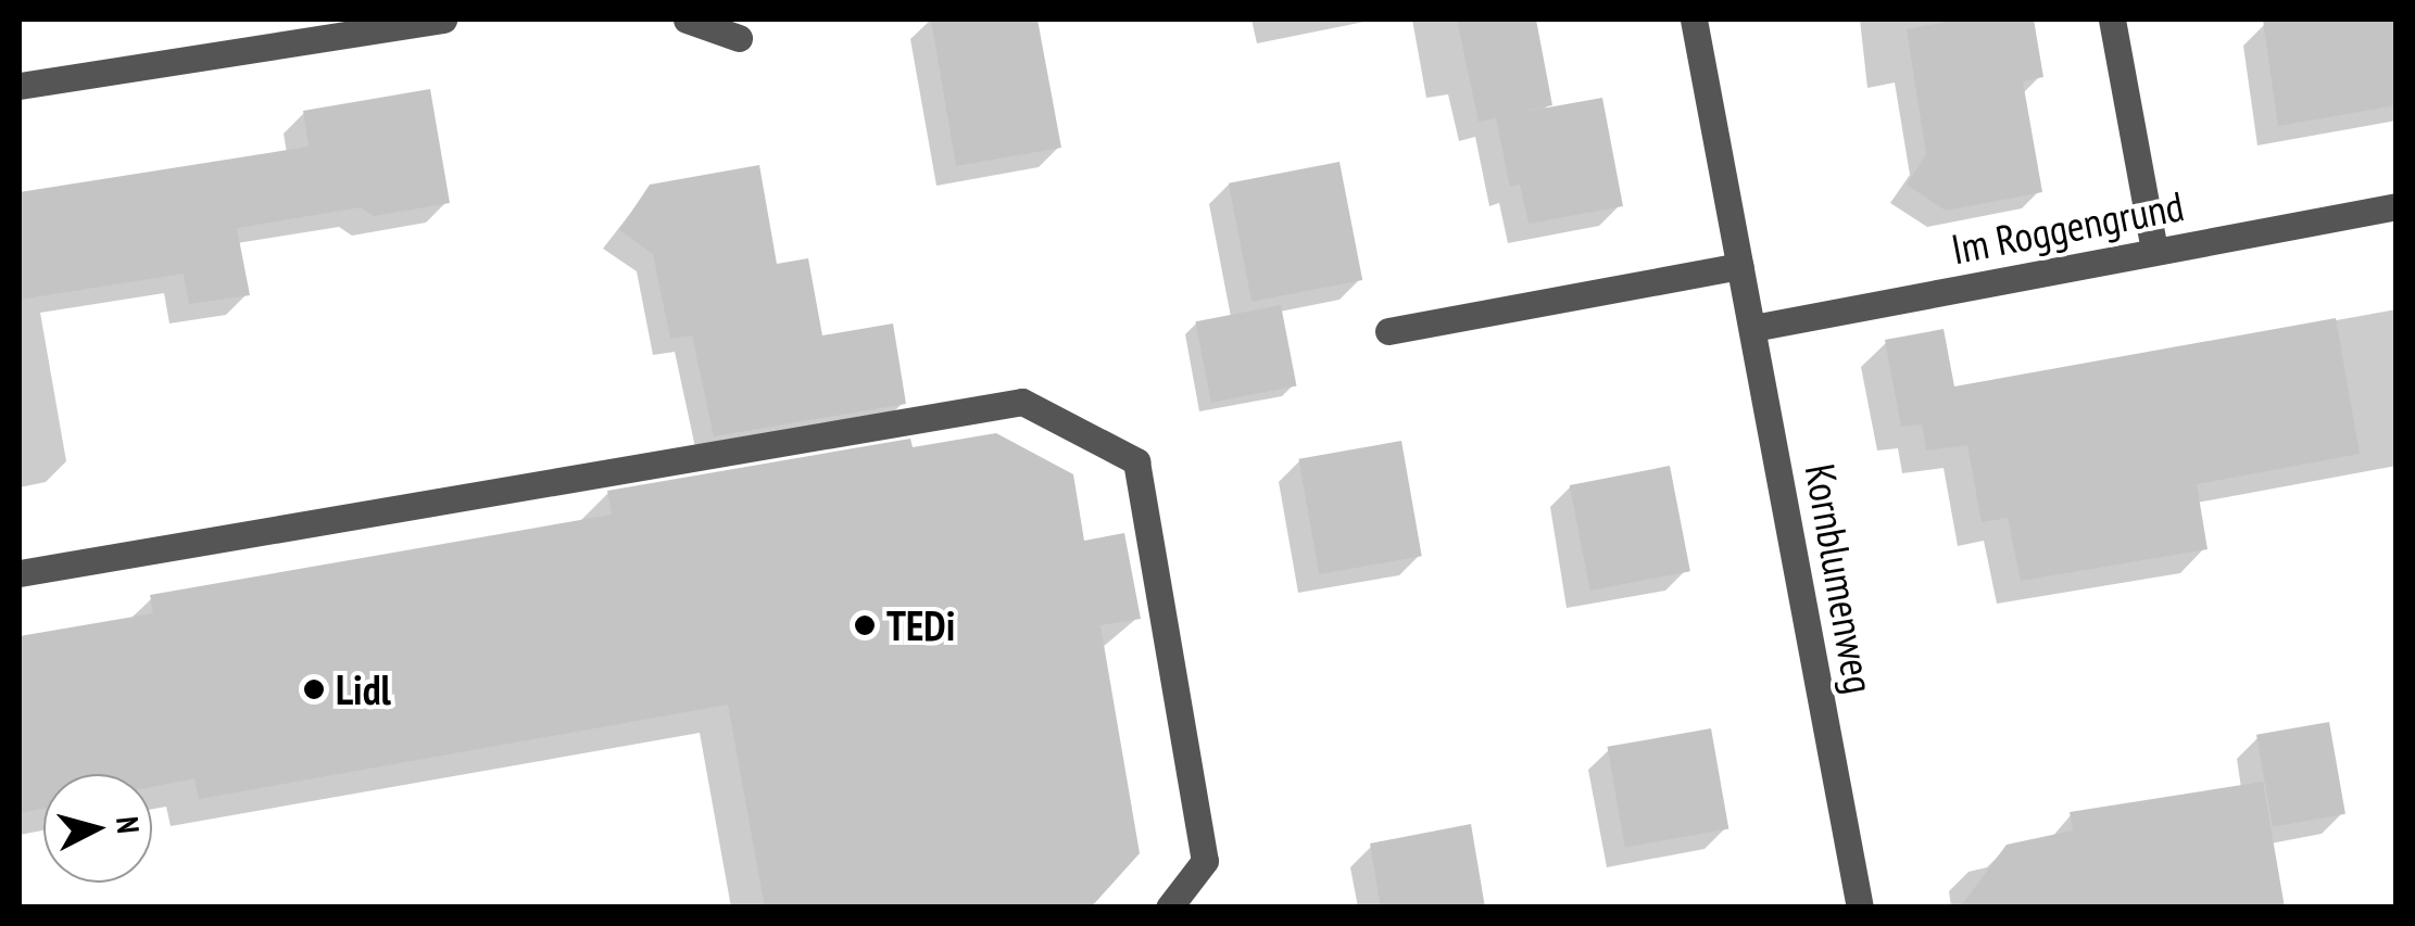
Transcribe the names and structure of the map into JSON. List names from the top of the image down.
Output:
{
  "streets": {
    "street": ["Im Roggengrund", "Kornblumenweg"]
  },
  "crossings": [
    ["Im Roggengrund", "Kornblumenweg"]
  ],
  "places": ["TEDi", "Lidl"],
  "north": "right"
}
